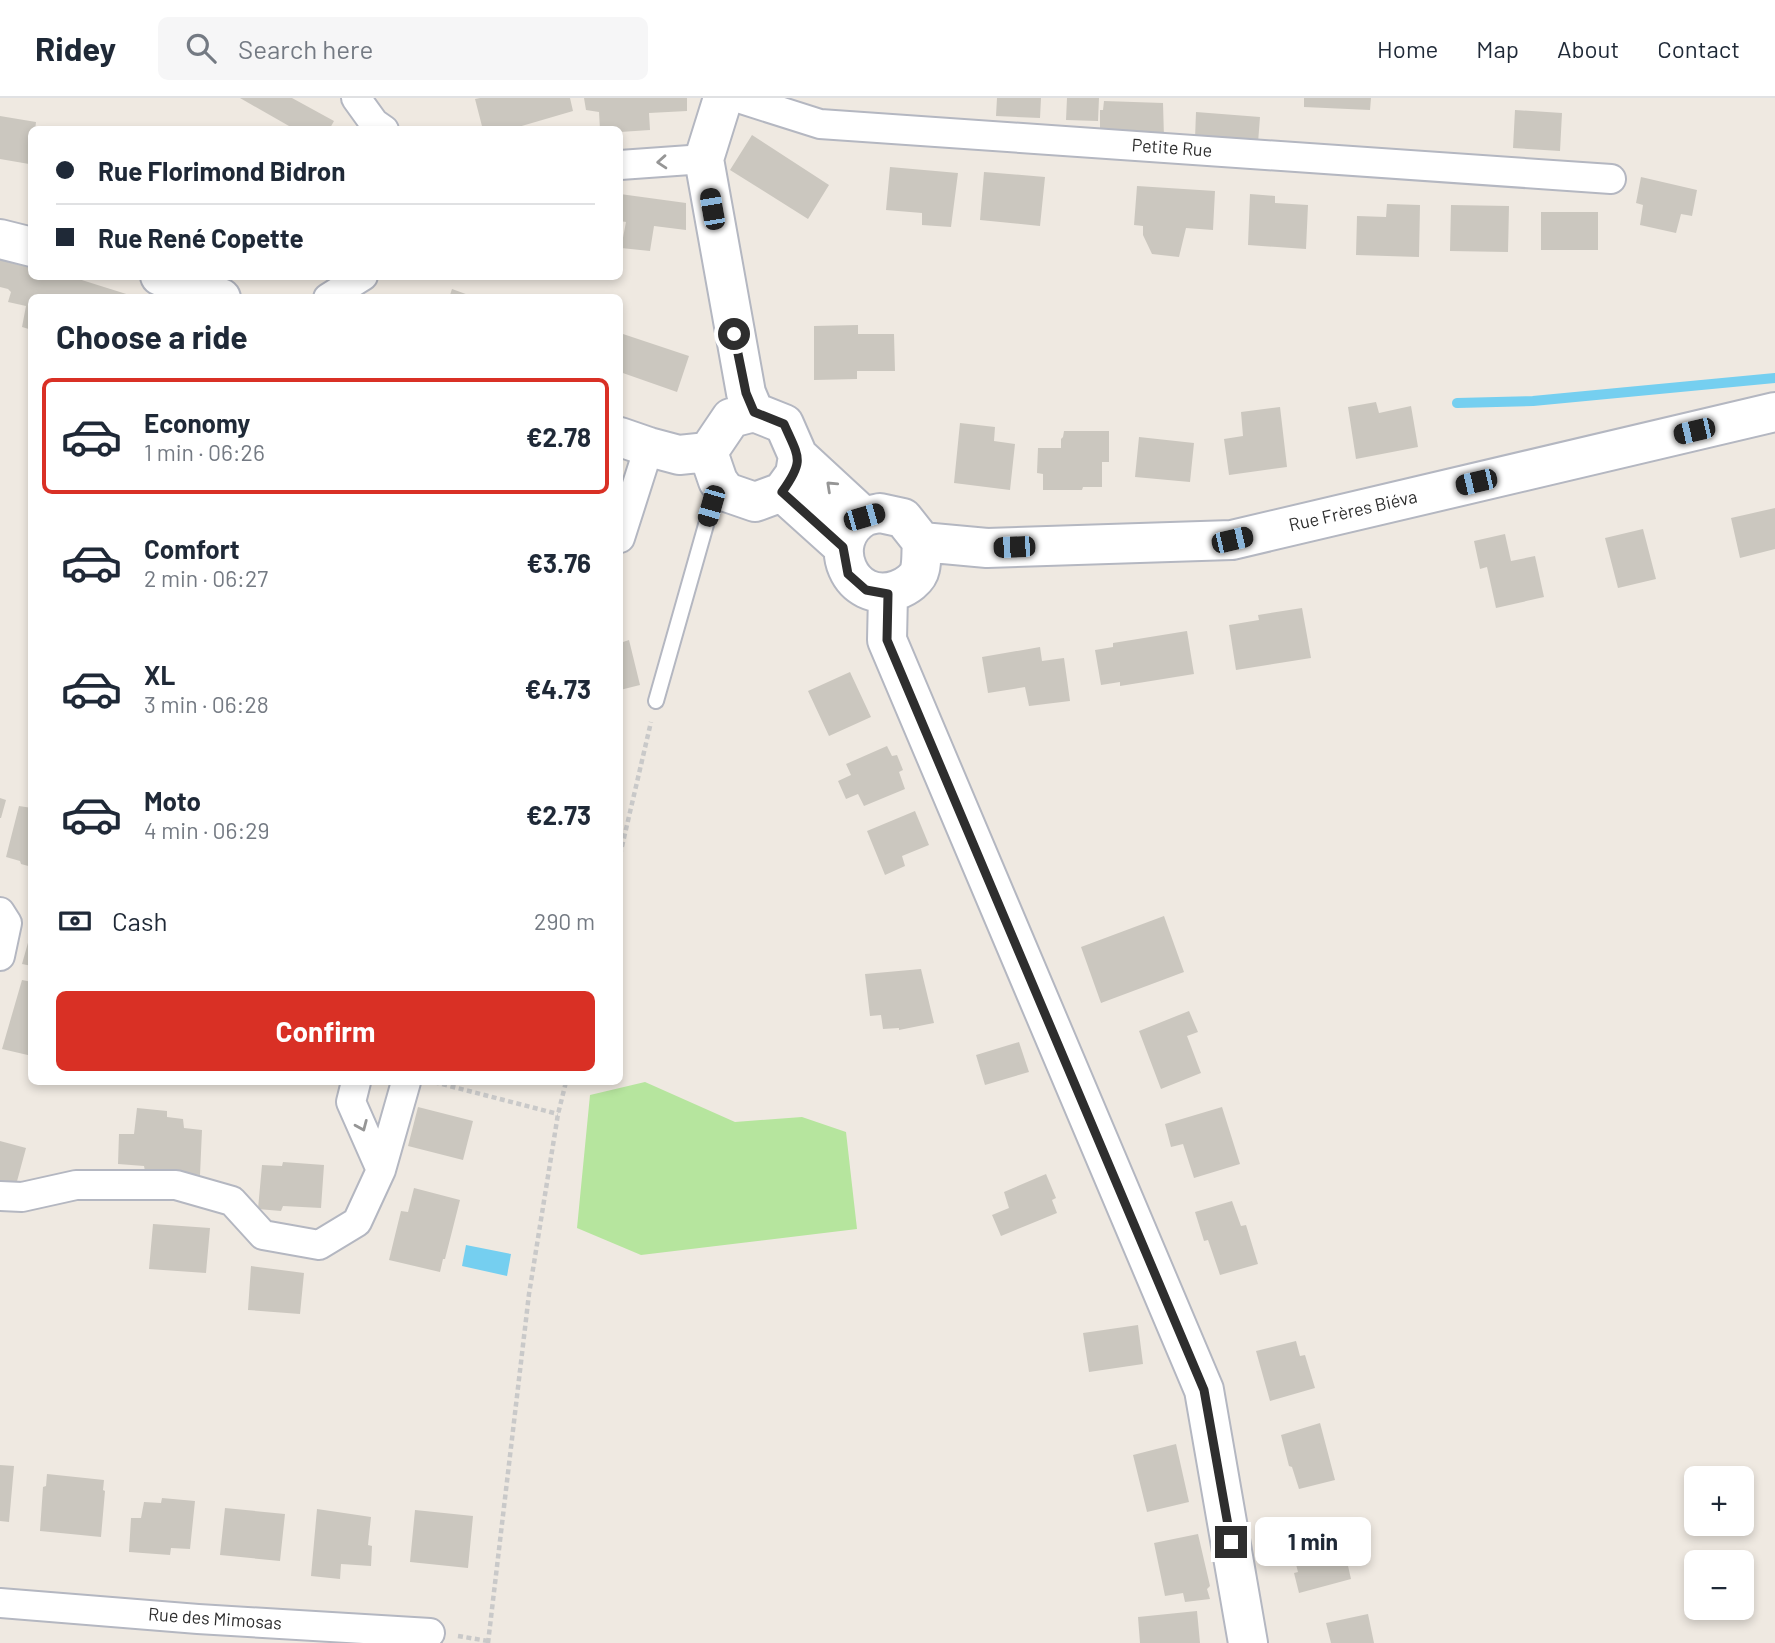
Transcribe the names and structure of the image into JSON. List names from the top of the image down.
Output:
{
  "streets": {
    "street": ["Petite Rue", "Rue Frères Biéva", "Rue des Mimosas"]
  },
  "page": {
    "header": "Ridey",
    "search": "Search here",
    "nav": [
      "Home",
      "Map",
      "About",
      "Contact"
    ],
    "banner": ["Rue Florimond Bidron", "Rue René Copette"],
    "heading": "Choose a ride",
    "list": [
      {
        "name": "Economy",
        "note": "1 min · 06:26",
        "value": "€2.78"
      },
      {
        "name": "Comfort",
        "note": "2 min · 06:27",
        "value": "€3.76"
      },
      {
        "name": "XL",
        "note": "3 min · 06:28",
        "value": "€4.73"
      },
      {
        "name": "Moto",
        "note": "4 min · 06:29",
        "value": "€2.73"
      }
    ],
    "pay": ["Cash", "290 m"],
    "buttons": "Confirm",
    "map_buttons": ["+", "−"],
    "bubble": "1 min"
  }
}
